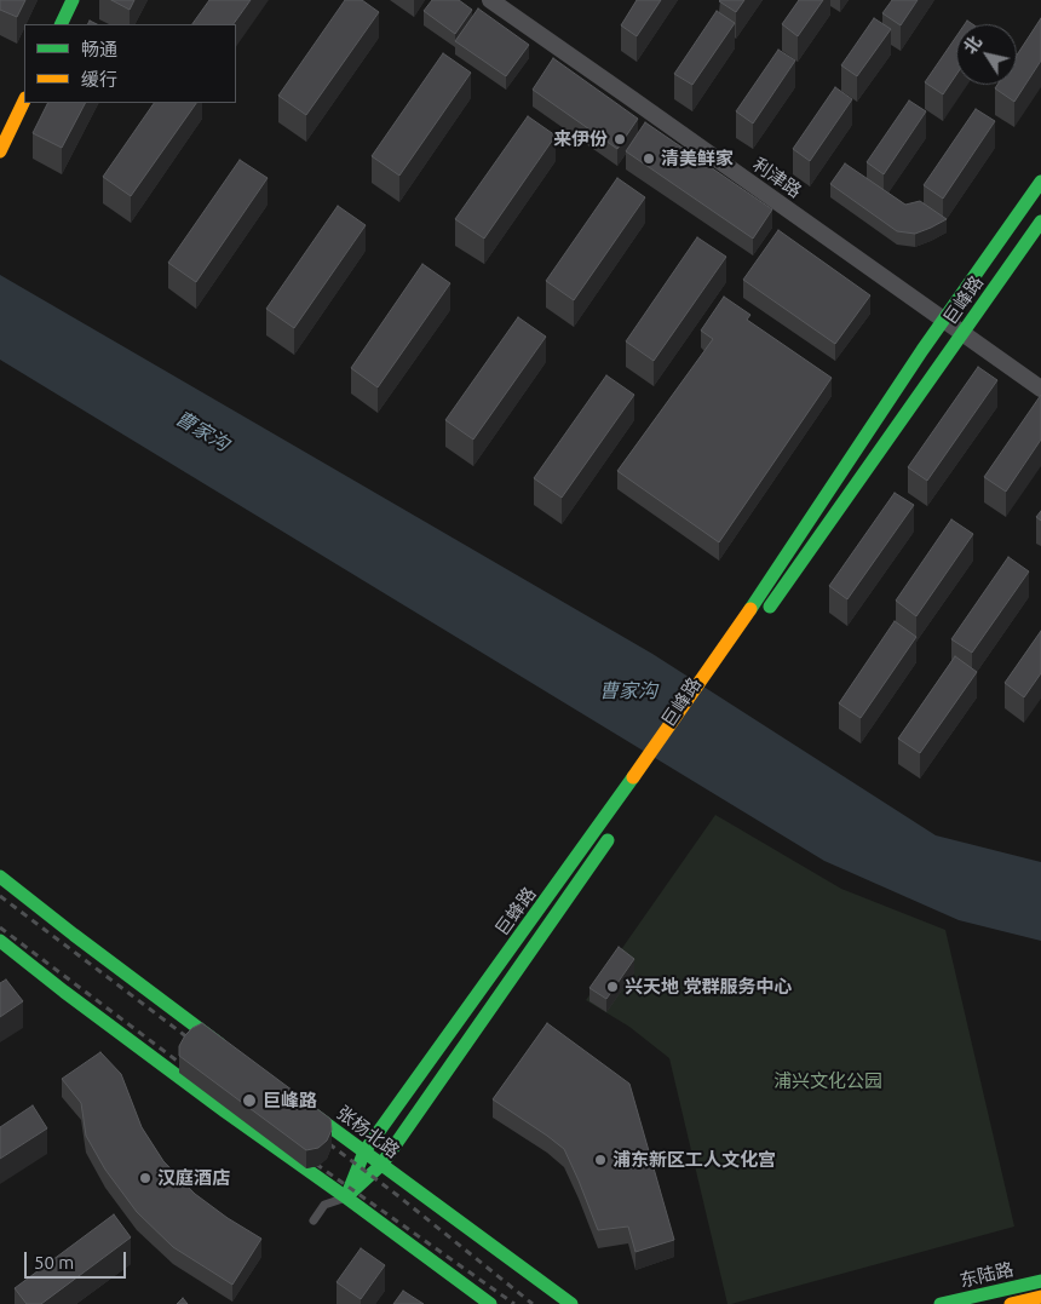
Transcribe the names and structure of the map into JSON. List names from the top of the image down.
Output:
{
  "streets": {
    "main road": [
      "巨峰路",
      "巨蜂路",
      "张杨北路",
      "东陆路"
    ],
    "street": ["利津路"]
  },
  "crossings": [
    ["利津路", "巨峰路"],
    ["巨峰路", "巨蜂路"],
    ["巨蜂路", "张杨北路"]
  ],
  "water": ["曹家沟"],
  "parks": ["浦兴文化公园"],
  "places": [
    "来伊份",
    "清美鲜家",
    "兴天地 党群服务中心",
    "巨峰路",
    "浦东新区工人文化宫",
    "汉庭酒店"
  ],
  "legend": ["畅通", "缓行"],
  "scale_bar": "50 m",
  "north": "top left"
}
